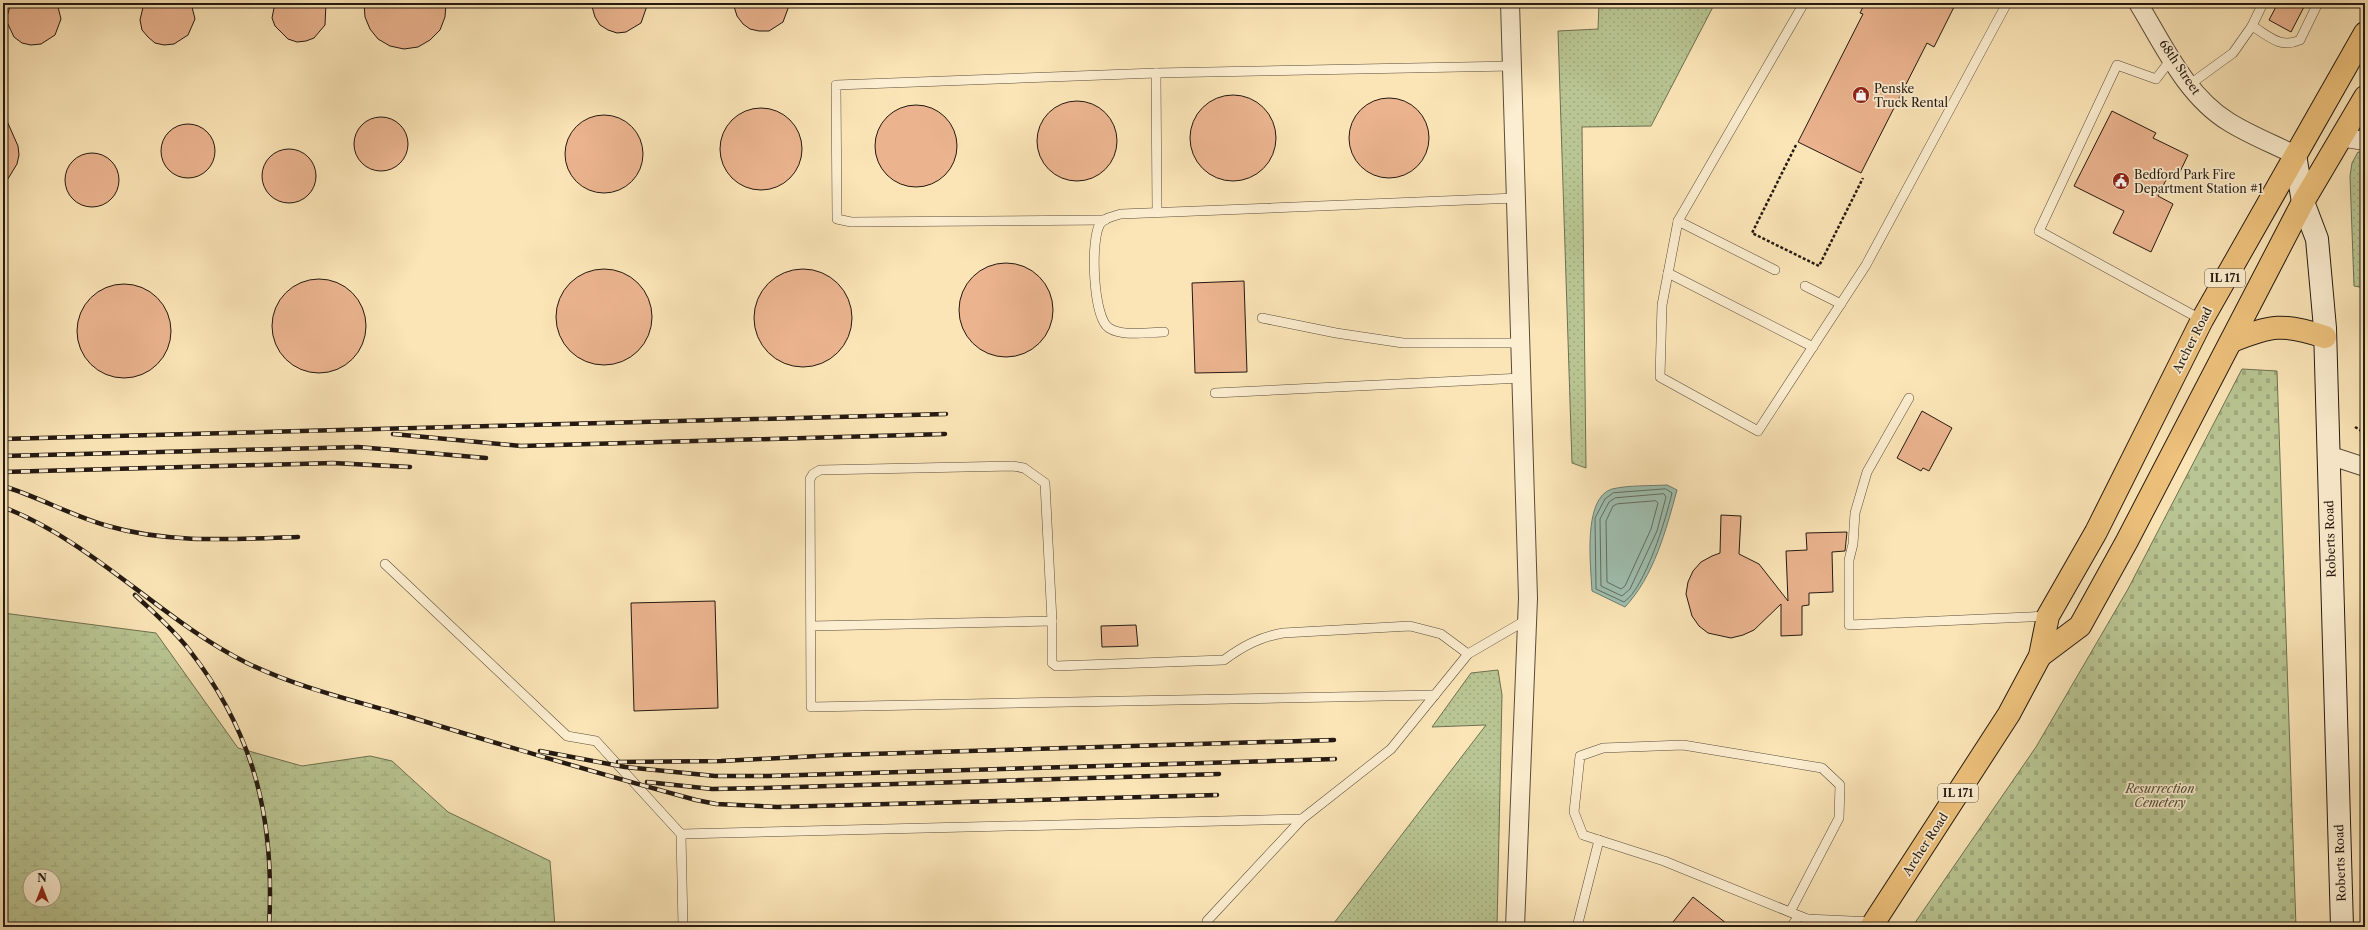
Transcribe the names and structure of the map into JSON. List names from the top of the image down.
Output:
{
  "streets": {
    "main road": ["IL 171", "Archer Road"],
    "street": ["68th Street", "Roberts Road"]
  },
  "crossings": [
    ["68th Street", "Archer Road"],
    ["68th Street", "Roberts Road"],
    ["Archer Road", "Roberts Road"]
  ],
  "parks": ["Resurrection Cemetery"],
  "places": {
    "shop": ["Penske Truck Rental"],
    "public building": ["Bedford Park Fire Department Station #1"]
  },
  "north": "top"
}
